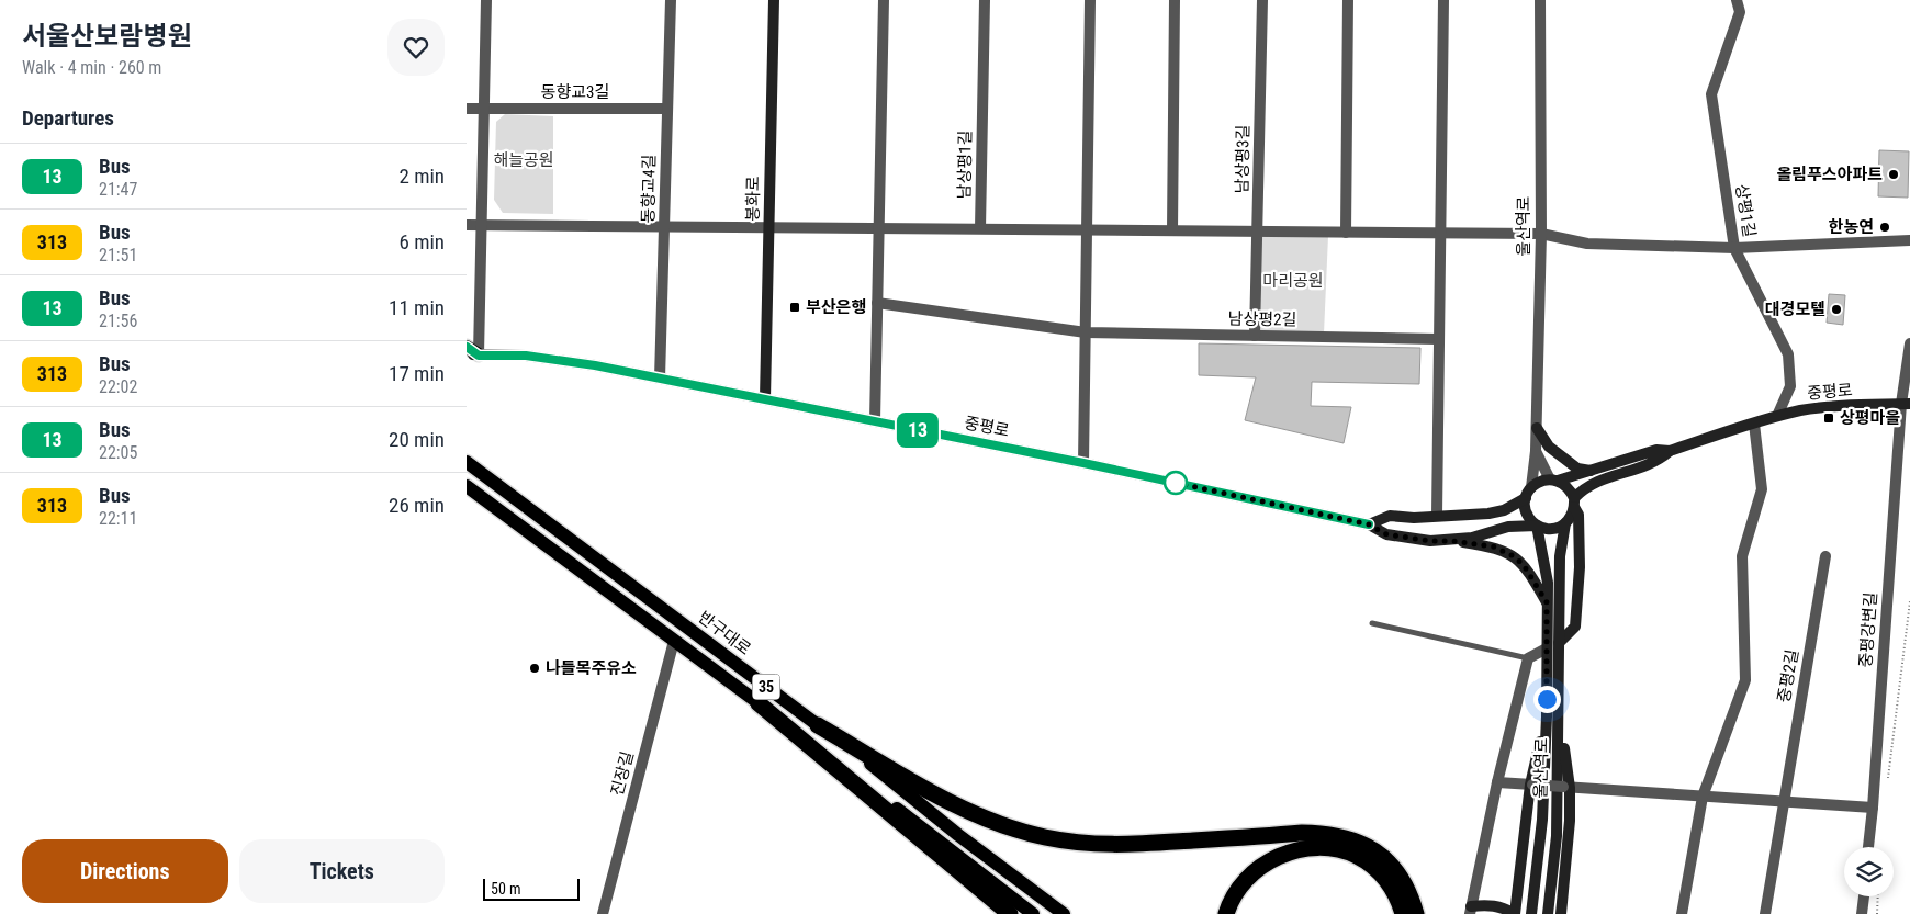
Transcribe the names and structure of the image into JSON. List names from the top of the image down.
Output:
{
  "streets": {
    "main road": [
      "봉화로",
      "울산역로",
      "중평로",
      "반구대로",
      "35"
    ],
    "street": [
      "동향교3길",
      "남상평3길",
      "남상평1길",
      "동향교4길",
      "상평1길",
      "남상평2길",
      "중평강변길",
      "중평2길",
      "진장길"
    ]
  },
  "crossings": [
    ["동향교3길", "동향교4길"],
    ["남상평3길", "남상평2길"],
    ["동향교4길", "중평로"],
    ["봉화로", "중평로"],
    ["상평1길", "중평로"],
    ["중평로", "중평강변길"],
    ["35", "진장길"]
  ],
  "parks": ["해늘공원", "마리공원"],
  "places": {
    "other": [
      "올림푸스아파트",
      "한농연",
      "대경모텔",
      "나들목주유소"
    ],
    "transit": ["부산은행", "상평마을"]
  },
  "lines": ["bus line 13"],
  "scale_bar": "50 m",
  "page": {
    "heading": [
      ["서울산보람병원", "Walk · 4 min · 260 m"],
      "Departures"
    ],
    "on_map": "13",
    "list": [
      {
        "mark": "13",
        "name": "Bus",
        "note": "21:47",
        "value": "2 min"
      },
      {
        "mark": "313",
        "name": "Bus",
        "note": "21:51",
        "value": "6 min"
      },
      {
        "mark": "13",
        "name": "Bus",
        "note": "21:56",
        "value": "11 min"
      },
      {
        "mark": "313",
        "name": "Bus",
        "note": "22:02",
        "value": "17 min"
      },
      {
        "mark": "13",
        "name": "Bus",
        "note": "22:05",
        "value": "20 min"
      },
      {
        "mark": "313",
        "name": "Bus",
        "note": "22:11",
        "value": "26 min"
      }
    ],
    "buttons": ["Directions", "Tickets"],
    "scale": "50 m"
  }
}
